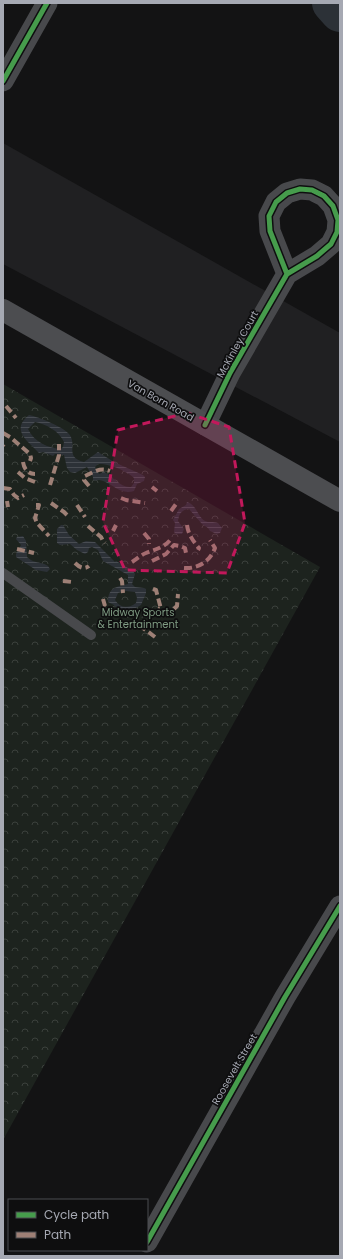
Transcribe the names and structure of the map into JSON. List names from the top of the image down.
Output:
{
  "streets": {
    "main road": ["Van Born Road"],
    "street": ["McKinley Court", "Roosevelt Street"]
  },
  "crossings": [
    ["McKinley Court", "Van Born Road"]
  ],
  "parks": ["Midway Sports & Entertainment"],
  "legend": ["Cycle path", "Path"]
}
